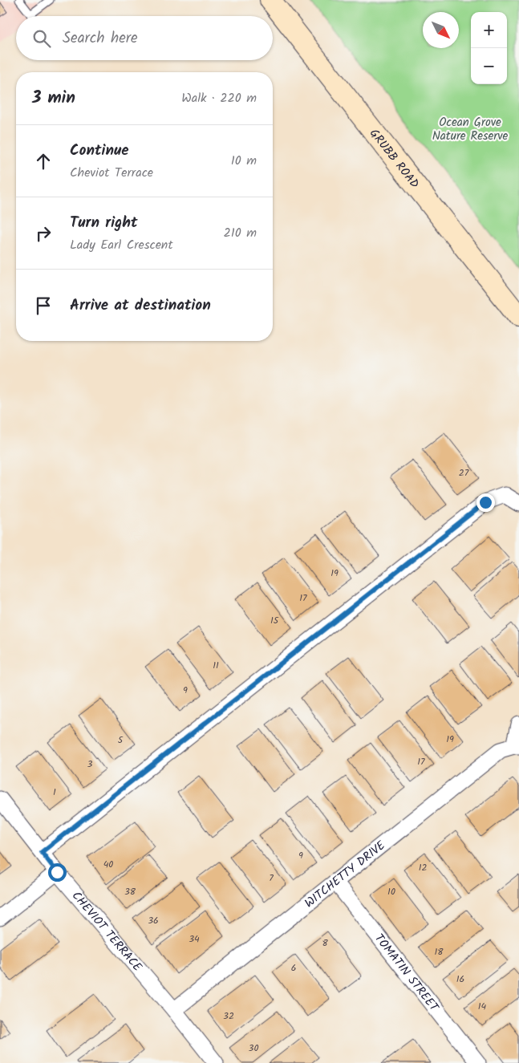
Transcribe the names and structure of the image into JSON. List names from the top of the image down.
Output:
{
  "streets": {
    "main road": ["GRUBB ROAD"],
    "street": ["WITCHETTY DRIVE", "CHEVIOT TERRACE", "TOMATIN STREET"]
  },
  "crossings": [
    ["WITCHETTY DRIVE", "CHEVIOT TERRACE"],
    ["WITCHETTY DRIVE", "TOMATIN STREET"]
  ],
  "parks": ["Ocean Grove Nature Reserve"],
  "house_numbers": [
    "27",
    "19",
    "17",
    "15",
    "11",
    "9",
    "19",
    "5",
    "17",
    "3",
    "1",
    "9",
    "40",
    "12",
    "7",
    "38",
    "10",
    "36",
    "34",
    "8",
    "18",
    "6",
    "16",
    "14",
    "32",
    "30"
  ],
  "north": "bottom right",
  "page": {
    "map_buttons": ["+", "−"],
    "search": "Search here",
    "heading": ["3 min", "Walk · 220 m"],
    "list": [
      ["Continue", "Cheviot Terrace", "10 m"],
      ["Turn right", "Lady Earl Crescent", "210 m"],
      "Arrive at destination"
    ]
  }
}
